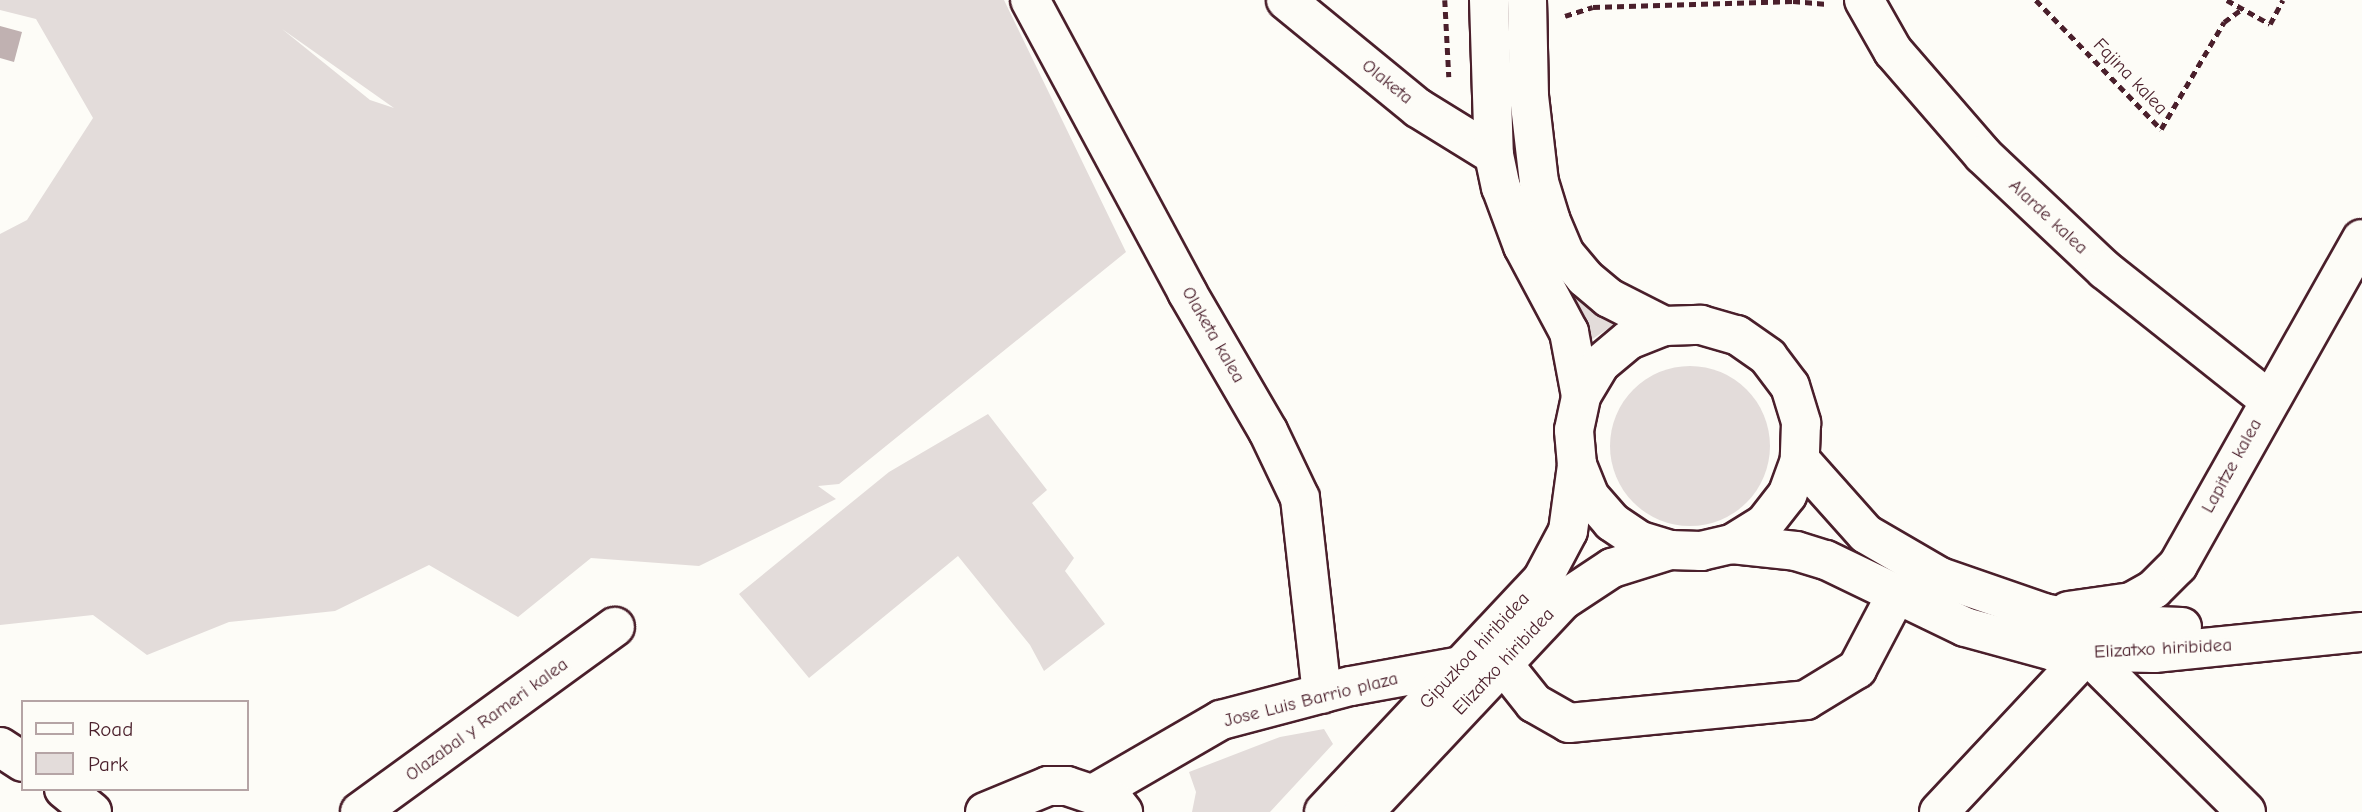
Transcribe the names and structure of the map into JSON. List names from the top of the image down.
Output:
{
  "streets": {
    "street": [
      "Olaketa",
      "Alarde kalea",
      "Olaketa kalea",
      "Lapitze kalea",
      "Elizatxo hiribidea",
      "Gipuzkoa hiribidea",
      "Jose Luis Barrio plaza",
      "Olazabal y Rameri kalea"
    ],
    "path": ["Fajina kalea"]
  },
  "crossings": [
    ["Alarde kalea", "Lapitze kalea"],
    ["Olaketa kalea", "Jose Luis Barrio plaza"],
    ["Lapitze kalea", "Elizatxo hiribidea"],
    ["Elizatxo hiribidea", "Gipuzkoa hiribidea"],
    ["Gipuzkoa hiribidea", "Jose Luis Barrio plaza"]
  ],
  "legend": ["Road", "Park"]
}
